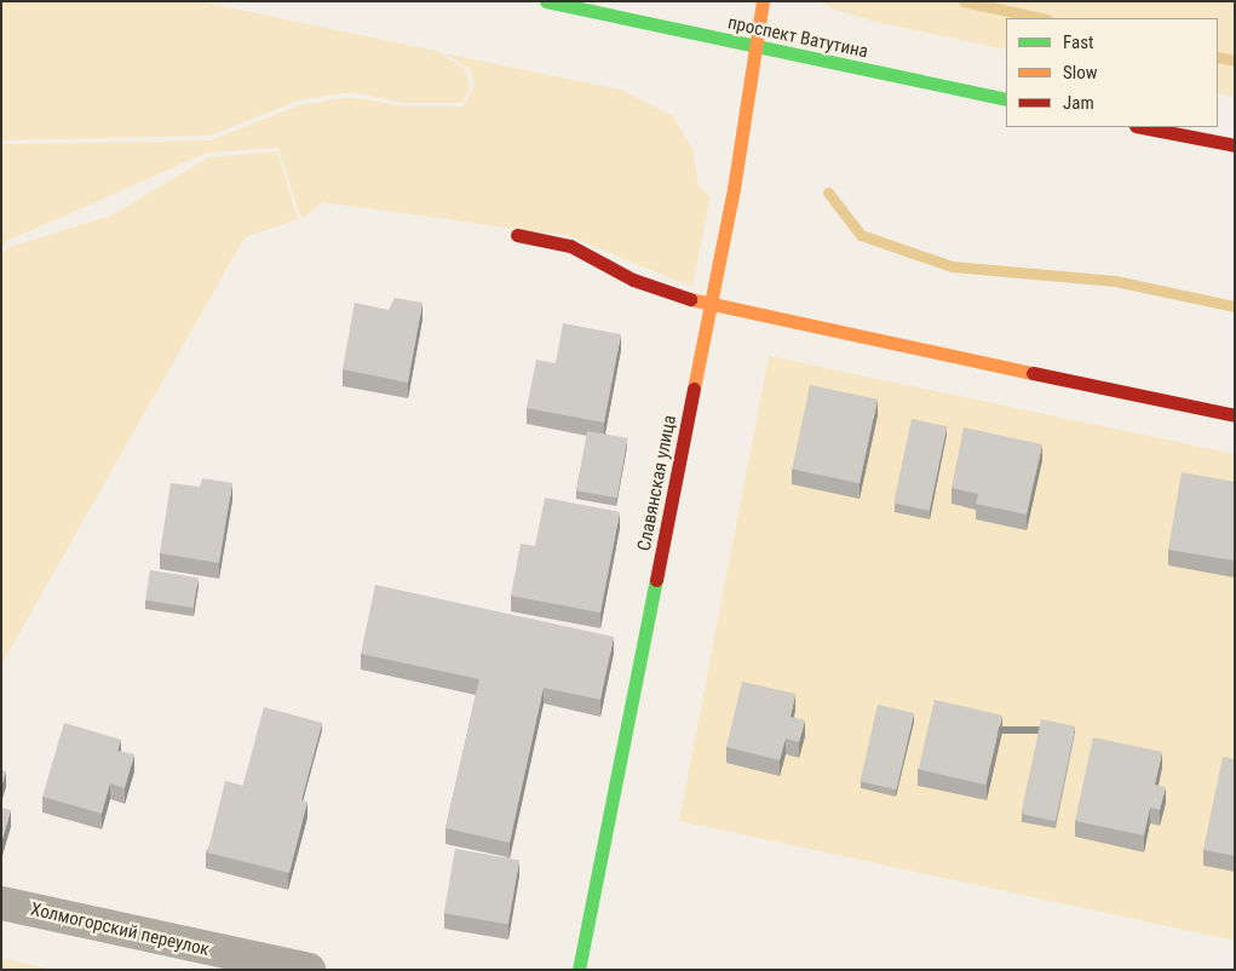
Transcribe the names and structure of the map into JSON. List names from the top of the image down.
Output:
{
  "streets": {
    "street": ["проспект Ватутина", "Славянская улица", "Холмогорский переулок"]
  },
  "crossings": [
    ["проспект Ватутина", "Славянская улица"]
  ],
  "legend": ["Fast", "Slow", "Jam"]
}
